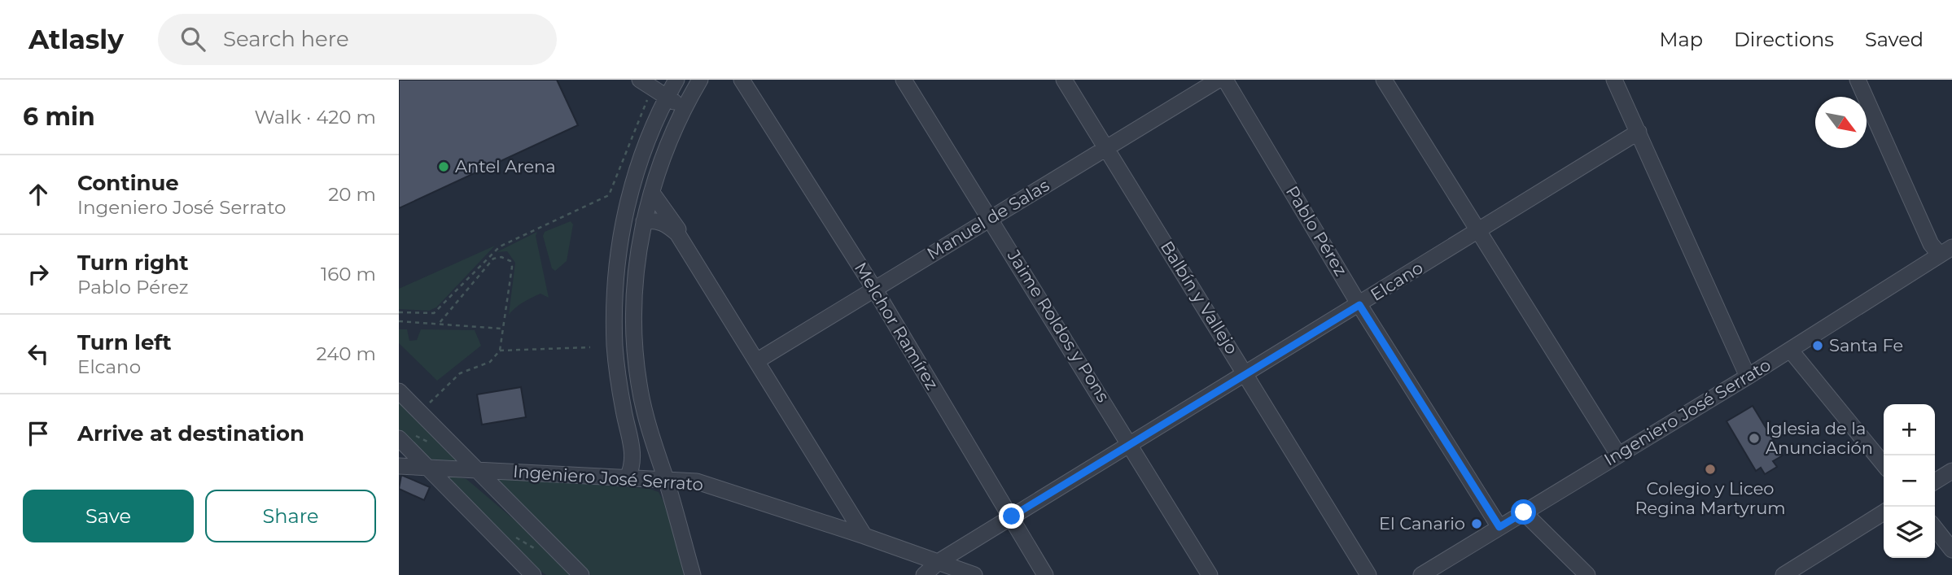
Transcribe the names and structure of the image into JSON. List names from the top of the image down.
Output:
{
  "streets": {
    "street": [
      "Manuel de Salas",
      "Pablo Pérez",
      "Elcano",
      "Balbín y Vallejo",
      "Melchor Ramírez",
      "Jaime Roldos y Pons",
      "Ingeniero José Serrato"
    ]
  },
  "crossings": [
    ["Manuel de Salas", "Balbín y Vallejo"],
    ["Manuel de Salas", "Melchor Ramírez"],
    ["Manuel de Salas", "Jaime Roldos y Pons"],
    ["Pablo Pérez", "Elcano"],
    ["Pablo Pérez", "Ingeniero José Serrato"],
    ["Elcano", "Balbín y Vallejo"],
    ["Elcano", "Melchor Ramírez"],
    ["Elcano", "Jaime Roldos y Pons"],
    ["Elcano", "Ingeniero José Serrato"]
  ],
  "places": [
    "Antel Arena",
    "Santa Fe",
    "Iglesia de la Anunciación",
    "Colegio y Liceo Regina Martyrum",
    "El Canario"
  ],
  "north": "bottom right",
  "page": {
    "header": "Atlasly",
    "search": "Search here",
    "nav": ["Map", "Directions", "Saved"],
    "heading": ["6 min", "Walk · 420 m"],
    "list": [
      ["Continue", "Ingeniero José Serrato", "20 m"],
      ["Turn right", "Pablo Pérez", "160 m"],
      ["Turn left", "Elcano", "240 m"],
      "Arrive at destination"
    ],
    "map_buttons": ["+", "−"],
    "buttons": ["Save", "Share"]
  }
}
